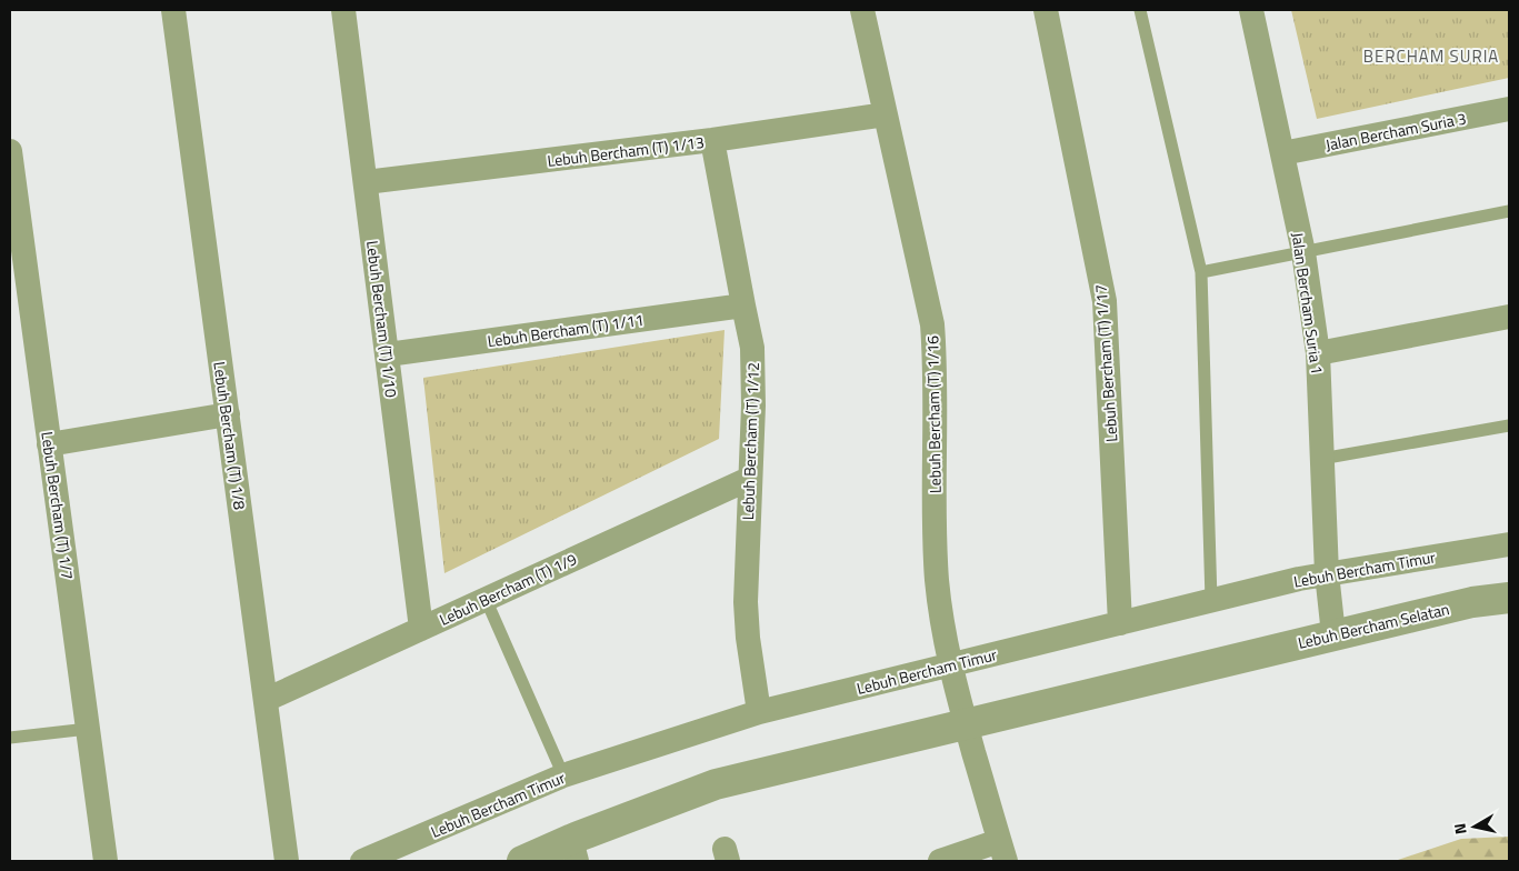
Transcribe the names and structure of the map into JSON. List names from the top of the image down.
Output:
{
  "streets": {
    "street": [
      "Jalan Bercham Suria 3",
      "Lebuh Bercham (T) 1/13",
      "Jalan Bercham Suria 1",
      "Lebuh Bercham (T) 1/10",
      "Lebuh Bercham (T) 1/11",
      "Lebuh Bercham (T) 1/17",
      "Lebuh Bercham (T) 1/16",
      "Lebuh Bercham (T) 1/8",
      "Lebuh Bercham (T) 1/12",
      "Lebuh Bercham (T) 1/7",
      "Lebuh Bercham Timur",
      "Lebuh Bercham (T) 1/9",
      "Lebuh Bercham Selatan"
    ]
  },
  "crossings": [
    ["Jalan Bercham Suria 3", "Jalan Bercham Suria 1"],
    ["Lebuh Bercham (T) 1/13", "Lebuh Bercham (T) 1/10"],
    ["Lebuh Bercham (T) 1/13", "Lebuh Bercham (T) 1/16"],
    ["Lebuh Bercham (T) 1/13", "Lebuh Bercham (T) 1/12"],
    ["Jalan Bercham Suria 1", "Lebuh Bercham Timur"],
    ["Jalan Bercham Suria 1", "Lebuh Bercham Selatan"],
    ["Lebuh Bercham (T) 1/10", "Lebuh Bercham (T) 1/11"],
    ["Lebuh Bercham (T) 1/10", "Lebuh Bercham (T) 1/9"],
    ["Lebuh Bercham (T) 1/11", "Lebuh Bercham (T) 1/12"],
    ["Lebuh Bercham (T) 1/17", "Lebuh Bercham Timur"],
    ["Lebuh Bercham (T) 1/16", "Lebuh Bercham Timur"],
    ["Lebuh Bercham (T) 1/16", "Lebuh Bercham Selatan"],
    ["Lebuh Bercham (T) 1/8", "Lebuh Bercham (T) 1/9"],
    ["Lebuh Bercham (T) 1/12", "Lebuh Bercham Timur"],
    ["Lebuh Bercham (T) 1/12", "Lebuh Bercham (T) 1/9"]
  ],
  "districts": ["BERCHAM SURIA"],
  "north": "left"
}
